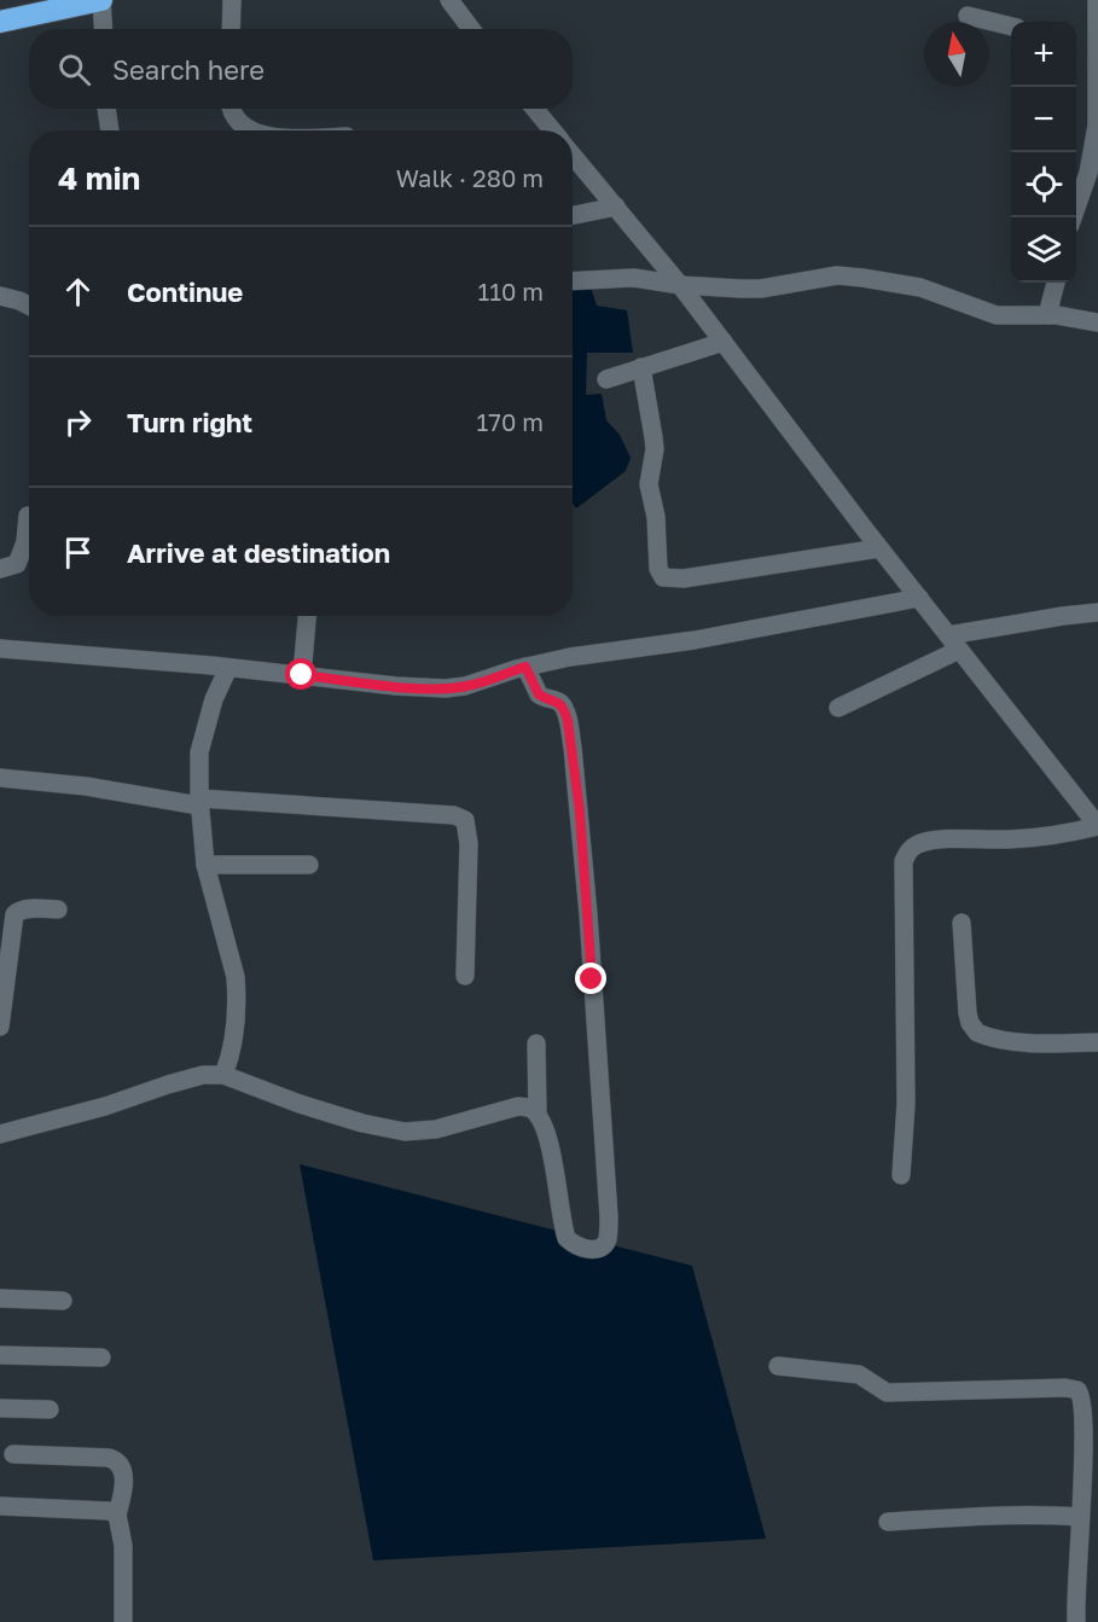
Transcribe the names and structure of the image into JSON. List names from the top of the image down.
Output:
{
  "north": "top",
  "page": {
    "map_buttons": ["+", "−"],
    "search": "Search here",
    "heading": ["4 min", "Walk · 280 m"],
    "list": [
      ["Continue", "110 m"],
      ["Turn right", "170 m"],
      "Arrive at destination"
    ]
  }
}
